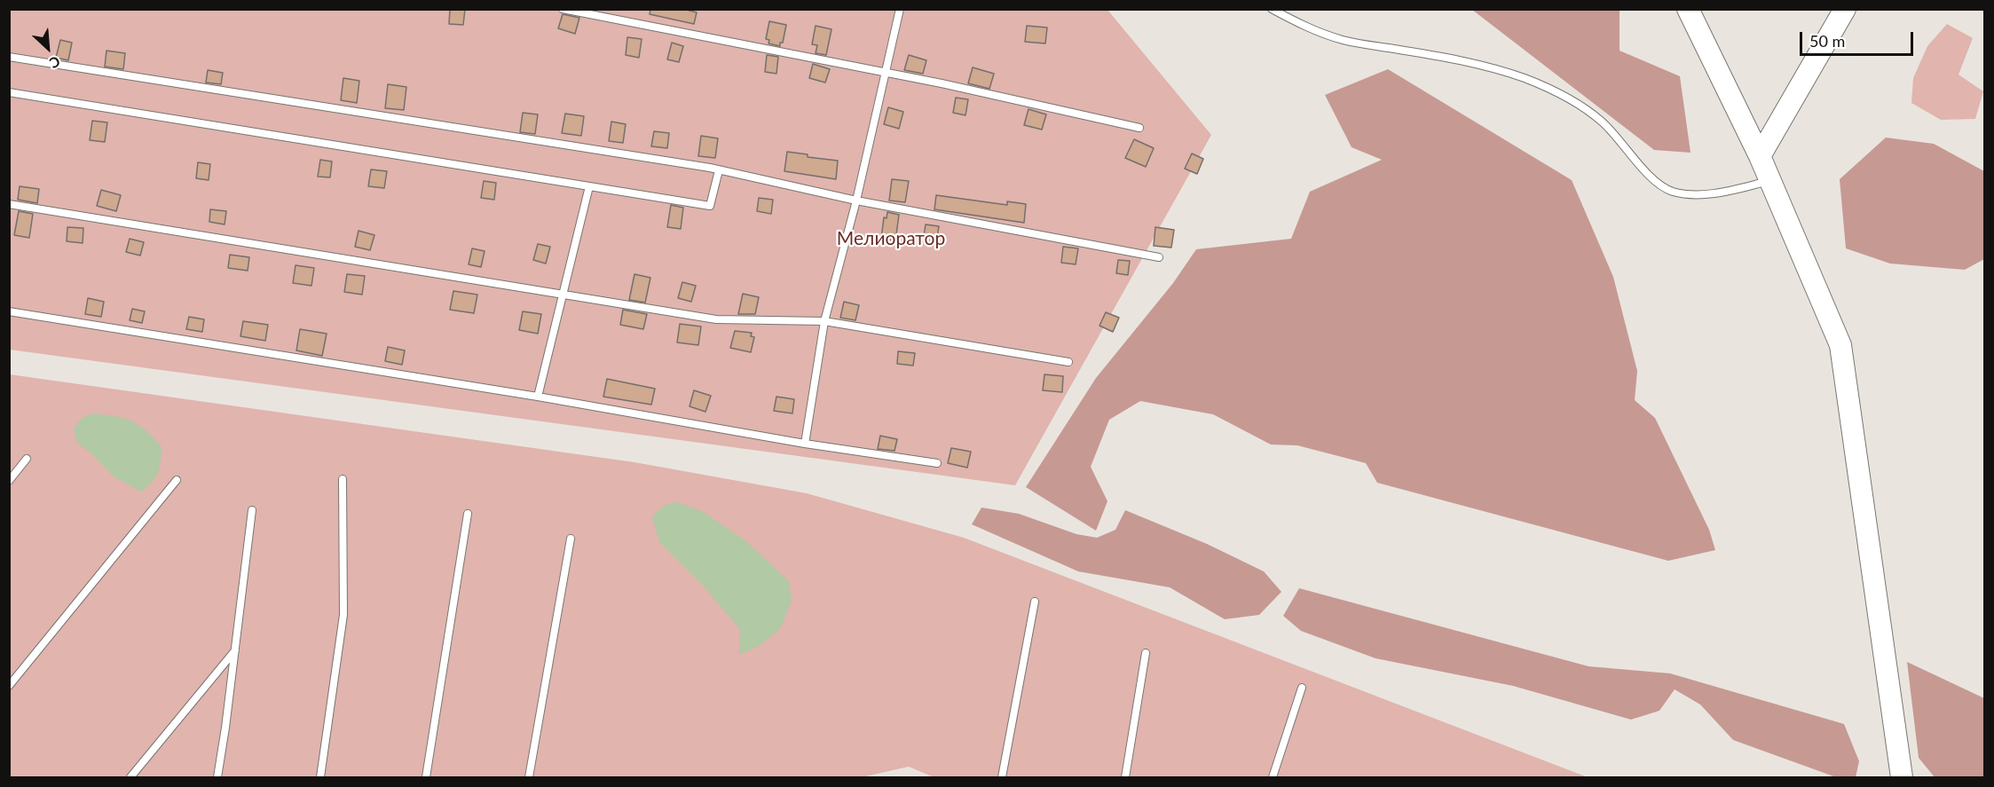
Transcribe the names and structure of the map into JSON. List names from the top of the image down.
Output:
{
  "parks": ["Мелиоратор"],
  "scale_bar": "50 m",
  "north": "bottom right"
}
